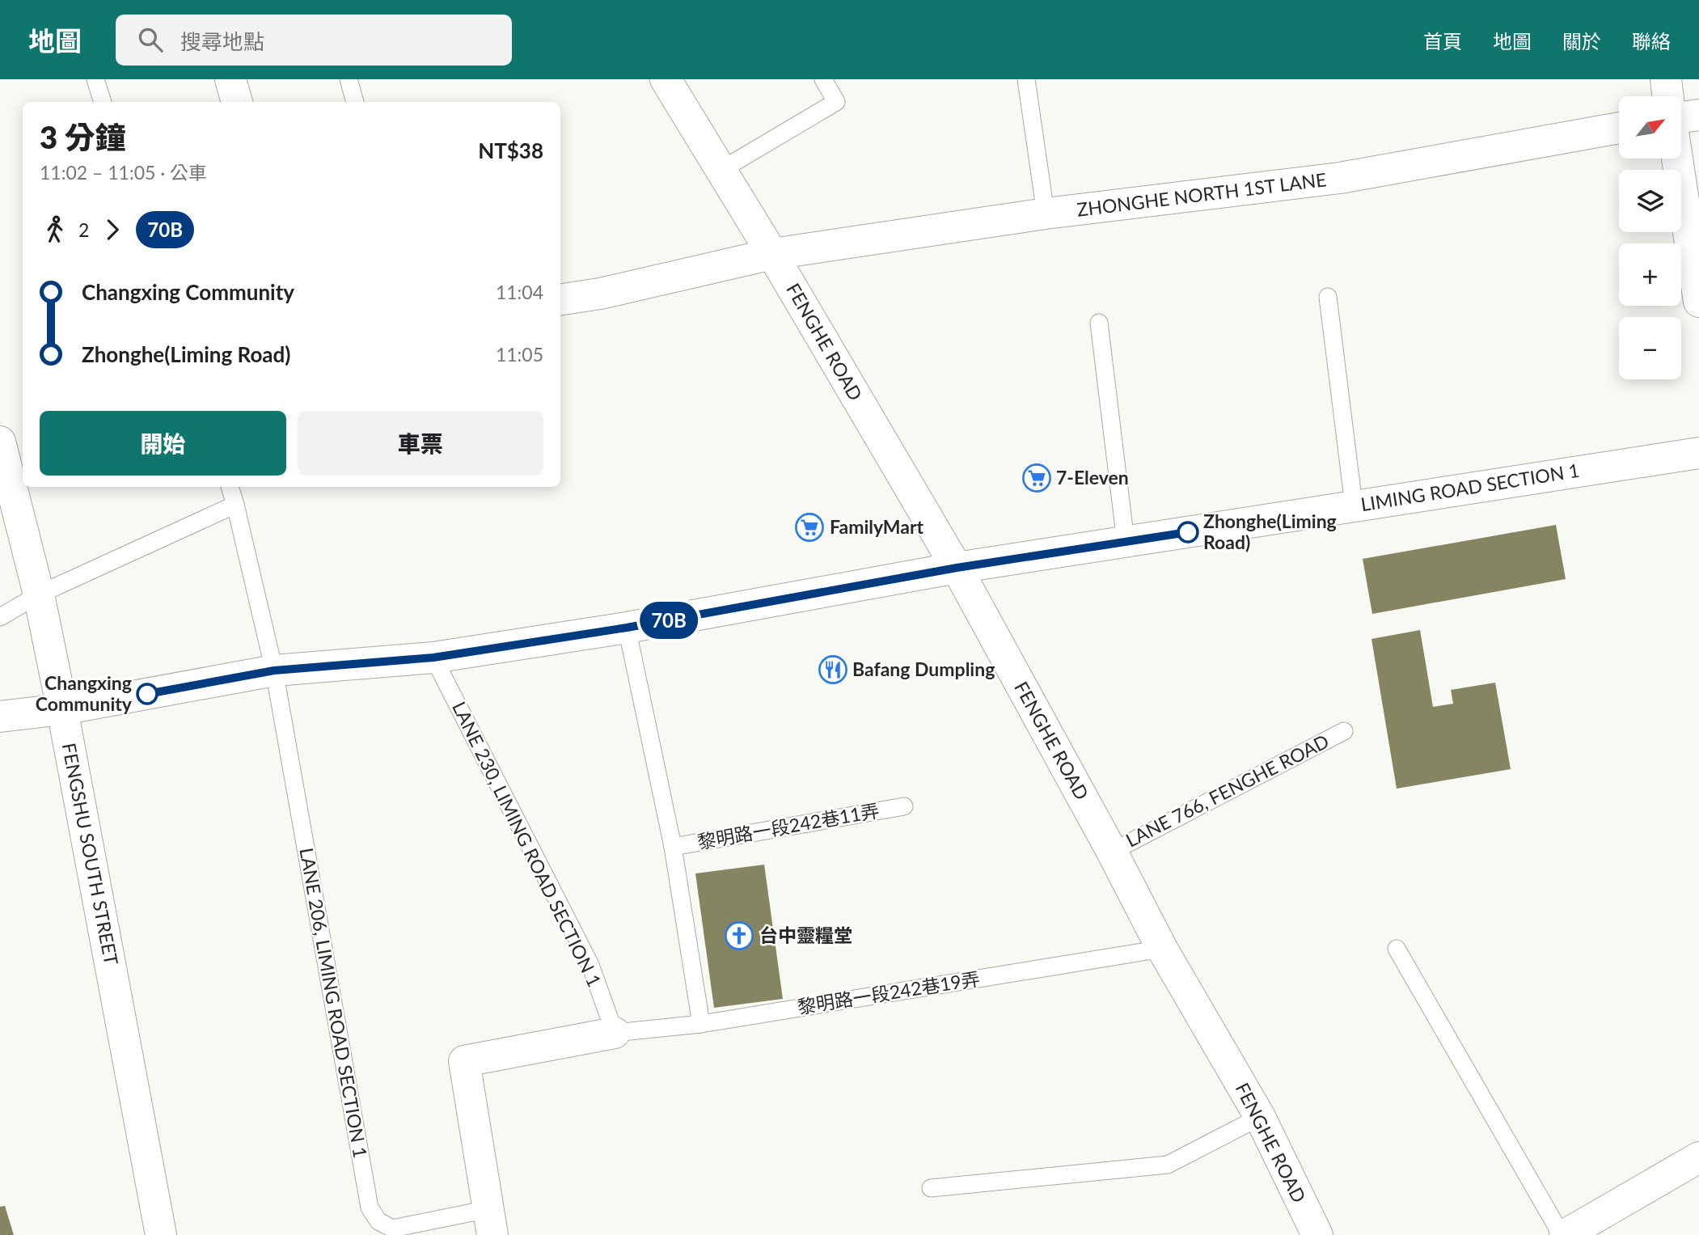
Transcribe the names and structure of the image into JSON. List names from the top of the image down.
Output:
{
  "streets": {
    "street": [
      "ZHONGHE NORTH 1ST LANE",
      "FENGHE ROAD",
      "LIMING ROAD SECTION 1",
      "FENGSHU SOUTH STREET"
    ],
    "lane": [
      "LANE 766, FENGHE ROAD",
      "黎明路一段242巷11弄",
      "LANE 230, LIMING ROAD SECTION 1",
      "黎明路一段242巷19弄",
      "LANE 206, LIMING ROAD SECTION 1"
    ]
  },
  "crossings": [
    ["ZHONGHE NORTH 1ST LANE", "FENGHE ROAD"],
    ["FENGHE ROAD", "LIMING ROAD SECTION 1"],
    ["FENGHE ROAD", "LANE 766, FENGHE ROAD"],
    ["FENGHE ROAD", "黎明路一段242巷19弄"],
    ["LIMING ROAD SECTION 1", "LANE 230, LIMING ROAD SECTION 1"],
    ["LIMING ROAD SECTION 1", "FENGSHU SOUTH STREET"],
    ["LIMING ROAD SECTION 1", "LANE 206, LIMING ROAD SECTION 1"],
    ["LANE 230, LIMING ROAD SECTION 1", "黎明路一段242巷19弄"]
  ],
  "places": {
    "supermarket": ["7-Eleven", "FamilyMart"],
    "other": ["Zhonghe(Liming Road)", "Changxing Community"],
    "restaurant": ["Bafang Dumpling"],
    "church": ["台中靈糧堂"]
  },
  "lines": ["bus line 70B"],
  "north": "top right",
  "page": {
    "header": "地圖",
    "search": "搜尋地點",
    "nav": [
      "首頁",
      "地圖",
      "關於",
      "聯絡"
    ],
    "on_map": "70B",
    "map_buttons": ["+", "−"],
    "heading": ["3 分鐘", "11:02 – 11:05 · 公車", "NT$38"],
    "legs": ["2", "70B"],
    "list": [
      {
        "name": "Changxing Community",
        "value": "11:04"
      },
      {
        "name": "Zhonghe(Liming Road)",
        "value": "11:05"
      }
    ],
    "buttons": ["開始", "車票"]
  }
}
